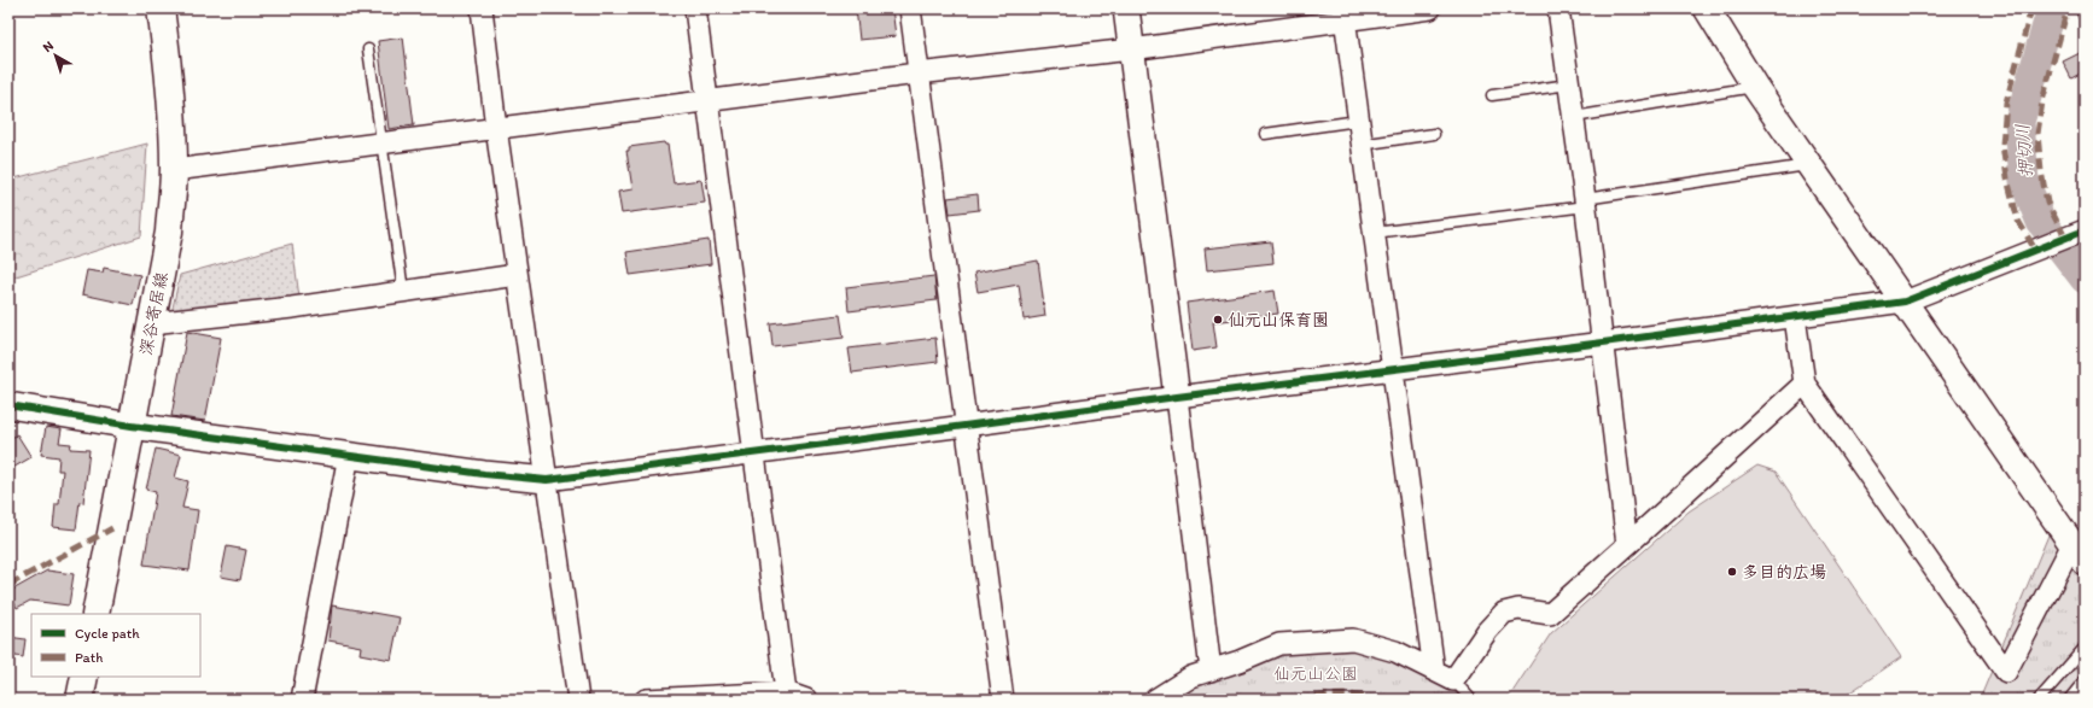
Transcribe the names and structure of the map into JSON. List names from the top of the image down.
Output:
{
  "streets": {
    "main road": ["深谷寄居線"]
  },
  "water": ["押切川"],
  "parks": ["仙元山公園"],
  "places": ["仙元山保育園", "多目的広場"],
  "legend": ["Cycle path", "Path"],
  "north": "top left"
}
